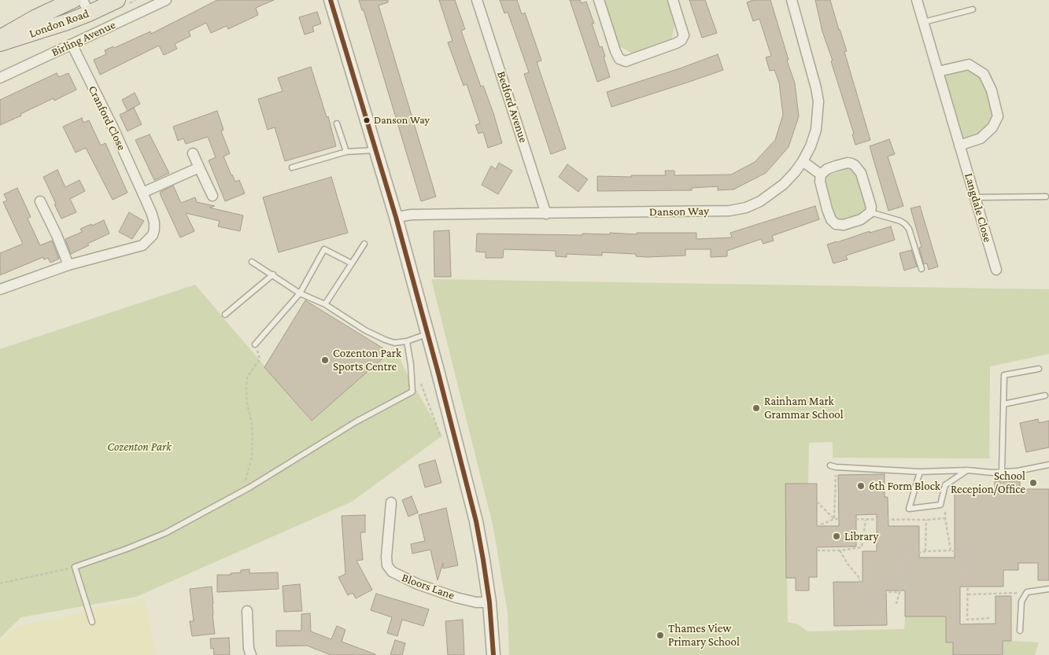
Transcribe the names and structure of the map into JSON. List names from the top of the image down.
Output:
{
  "streets": {
    "main road": ["London Road"],
    "street": [
      "Birling Avenue",
      "Bedford Avenue",
      "Cranford Close",
      "Langdale Close",
      "Danson Way",
      "Bloors Lane"
    ]
  },
  "crossings": [
    ["Birling Avenue", "Cranford Close"],
    ["Bedford Avenue", "Danson Way"]
  ],
  "parks": ["Cozenton Park"],
  "places": [
    "Danson Way",
    "Cozenton Park Sports Centre",
    "Rainham Mark Grammar School",
    "School Recepion/Office",
    "6th Form Block",
    "Library",
    "Thames View Primary School"
  ]
}
